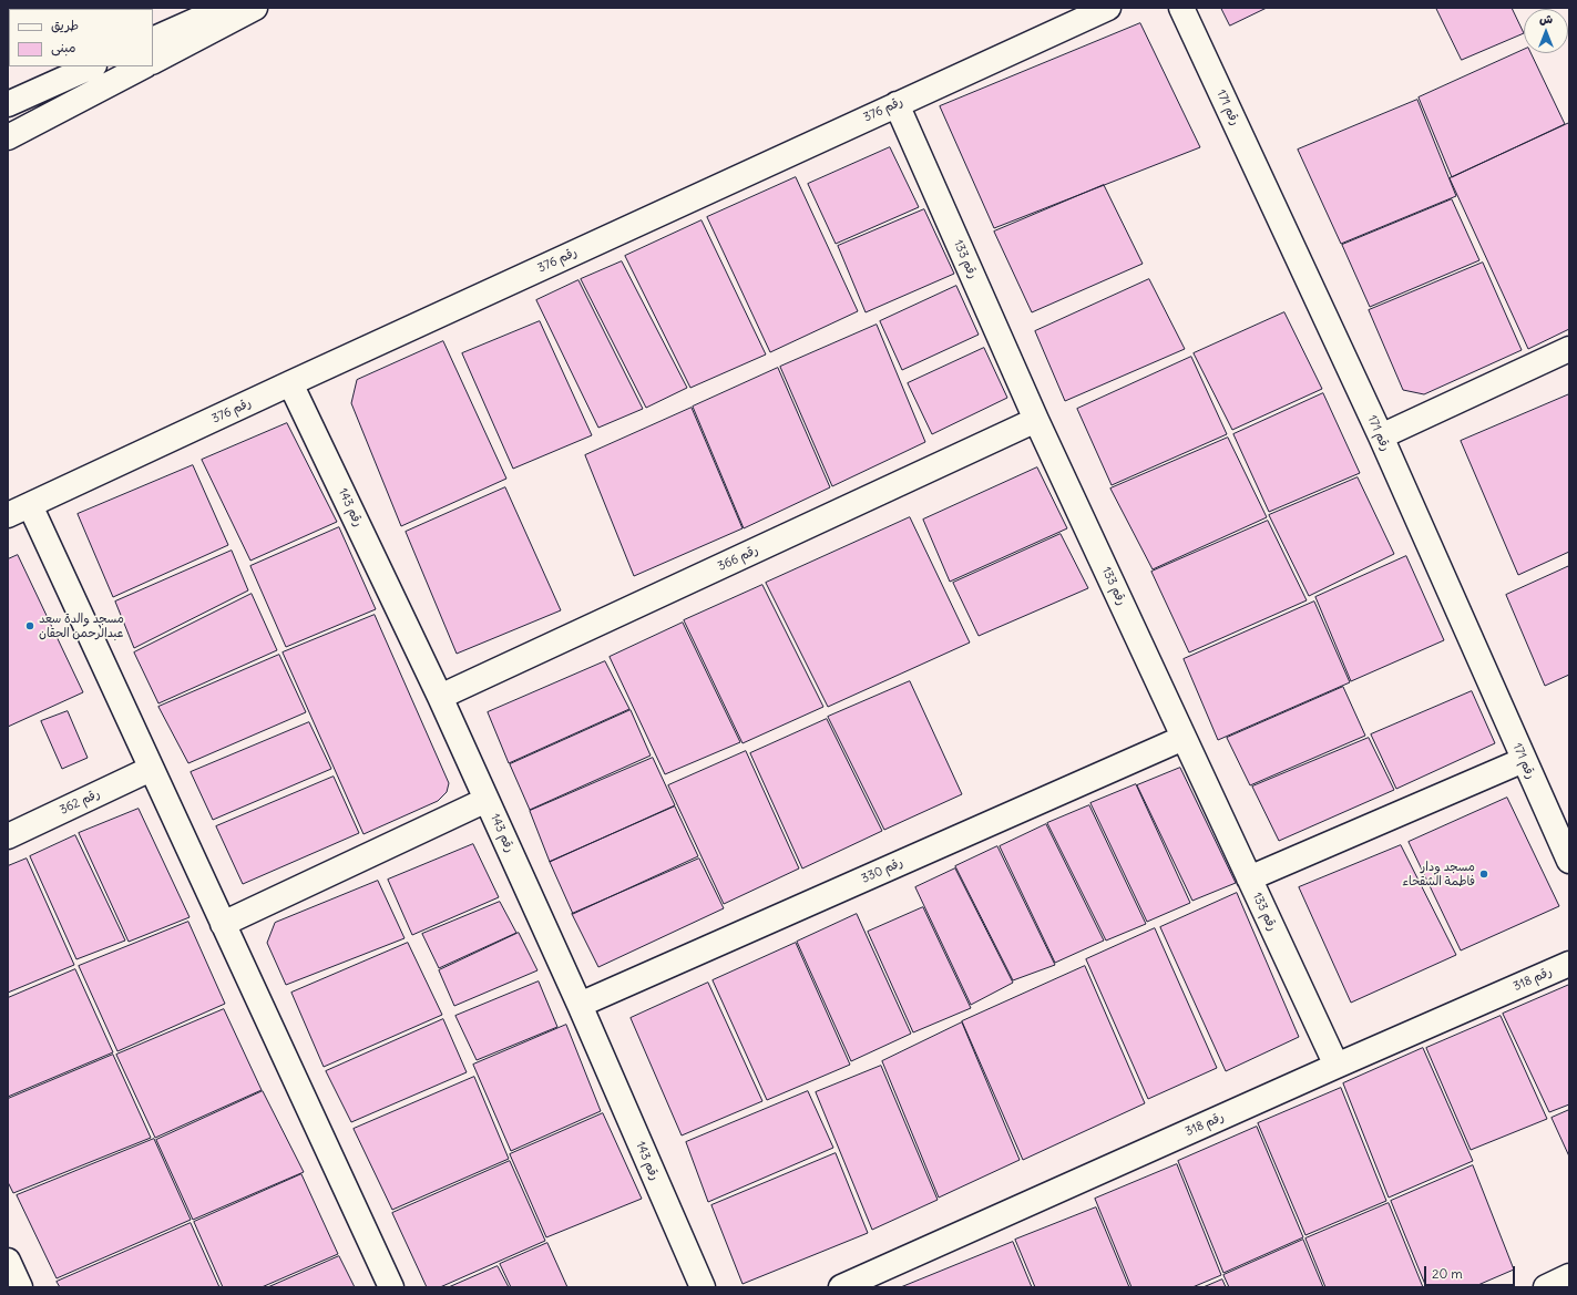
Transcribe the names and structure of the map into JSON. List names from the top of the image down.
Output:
{
  "streets": {
    "main road": [
      "رقم 171",
      "رقم 376",
      "رقم 133",
      "رقم 143",
      "رقم 366",
      "رقم 362",
      "رقم 330",
      "رقم 318"
    ]
  },
  "crossings": [
    ["رقم 376", "رقم 133"],
    ["رقم 376", "رقم 143"],
    ["رقم 133", "رقم 366"],
    ["رقم 133", "رقم 330"],
    ["رقم 133", "رقم 318"],
    ["رقم 143", "رقم 366"],
    ["رقم 143", "رقم 330"]
  ],
  "places": ["مسجد والدة سعد عبدالرحمن الحقان", "مسجد ودار فاطمة الشقحاء"],
  "legend": ["طريق", "مبنى"],
  "scale_bar": "20 m",
  "north": "top"
}
